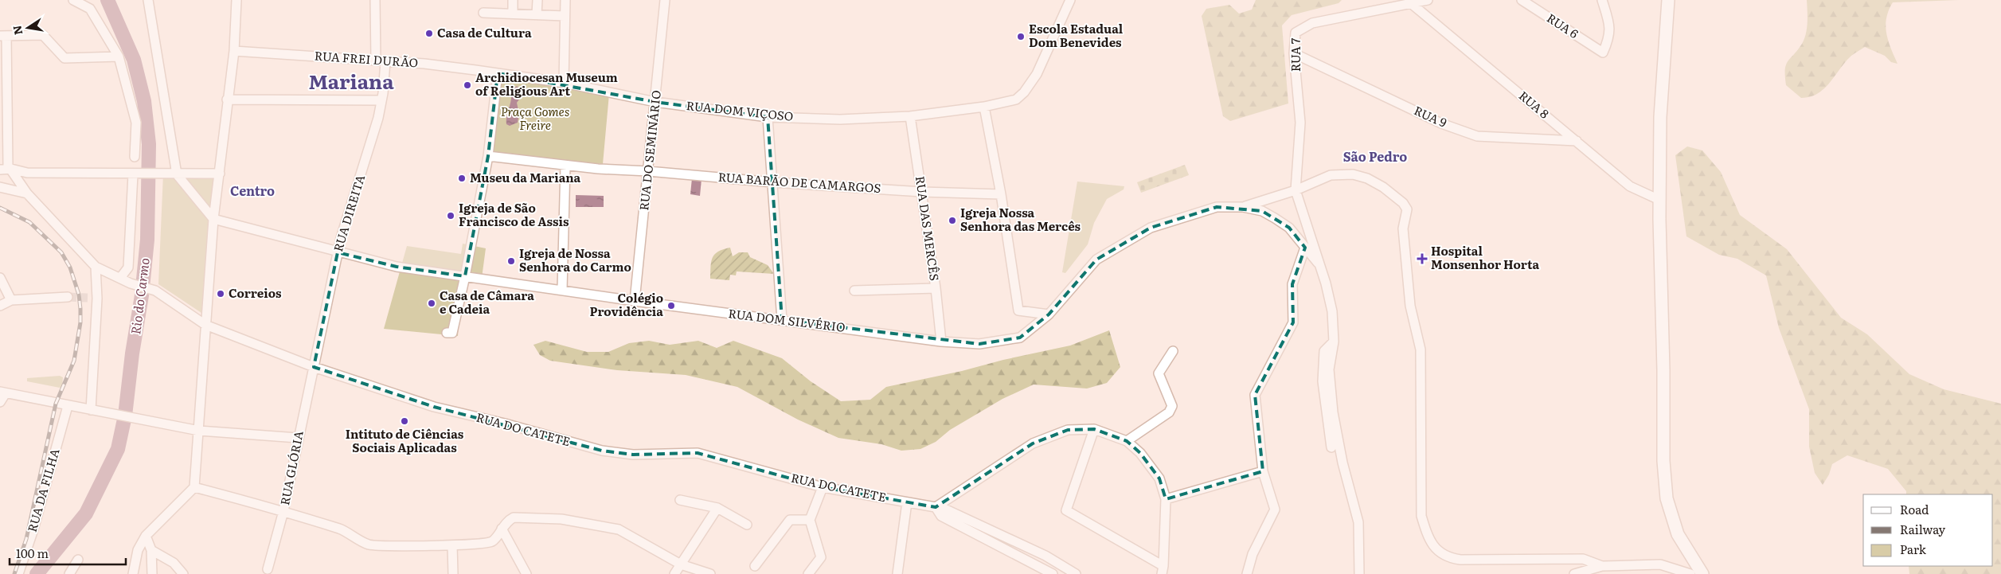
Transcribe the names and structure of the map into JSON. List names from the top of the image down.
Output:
{
  "streets": {
    "street": [
      "RUA 6",
      "RUA 7",
      "RUA FREI DURÃO",
      "RUA 8",
      "RUA DOM VIÇOSO",
      "RUA 9",
      "RUA DO SEMINÁRIO",
      "RUA BARÃO DE CAMARGOS",
      "RUA DIREITA",
      "RUA DAS MERCÊS",
      "RUA DOM SILVÉRIO",
      "RUA DO CATETE",
      "RUA GLÓRIA",
      "RUA DA FILHA"
    ]
  },
  "crossings": [
    ["RUA 7", "RUA 8"],
    ["RUA 7", "RUA 9"],
    ["RUA FREI DURÃO", "RUA DOM VIÇOSO"],
    ["RUA FREI DURÃO", "RUA DIREITA"],
    ["RUA 8", "RUA 9"],
    ["RUA DOM VIÇOSO", "RUA DO SEMINÁRIO"],
    ["RUA DOM VIÇOSO", "RUA DAS MERCÊS"],
    ["RUA DO SEMINÁRIO", "RUA BARÃO DE CAMARGOS"],
    ["RUA DO SEMINÁRIO", "RUA DOM SILVÉRIO"],
    ["RUA BARÃO DE CAMARGOS", "RUA DAS MERCÊS"],
    ["RUA DIREITA", "RUA DOM SILVÉRIO"],
    ["RUA DIREITA", "RUA DO CATETE"],
    ["RUA DIREITA", "RUA GLÓRIA"],
    ["RUA DAS MERCÊS", "RUA DOM SILVÉRIO"],
    ["RUA DO CATETE", "RUA GLÓRIA"]
  ],
  "districts": ["Mariana", "São Pedro", "Centro"],
  "water": ["Rio do Carmo"],
  "parks": ["Praça Gomes Freire"],
  "places": {
    "other": [
      "Casa de Cultura",
      "Escola Estadual Dom Benevides",
      "Archidiocesan Museum of Religious Art",
      "Museu da Mariana",
      "Igreja de São Francisco de Assis",
      "Igreja Nossa Senhora das Mercês",
      "Igreja de Nossa Senhora do Carmo",
      "Correios",
      "Casa de Câmara e Cadeia",
      "Colégio Providência",
      "Intituto de Ciências Sociais Aplicadas"
    ],
    "health": ["Hospital Monsenhor Horta"]
  },
  "legend": ["Road", "Railway", "Park"],
  "scale_bar": "100 m",
  "north": "left"
}
